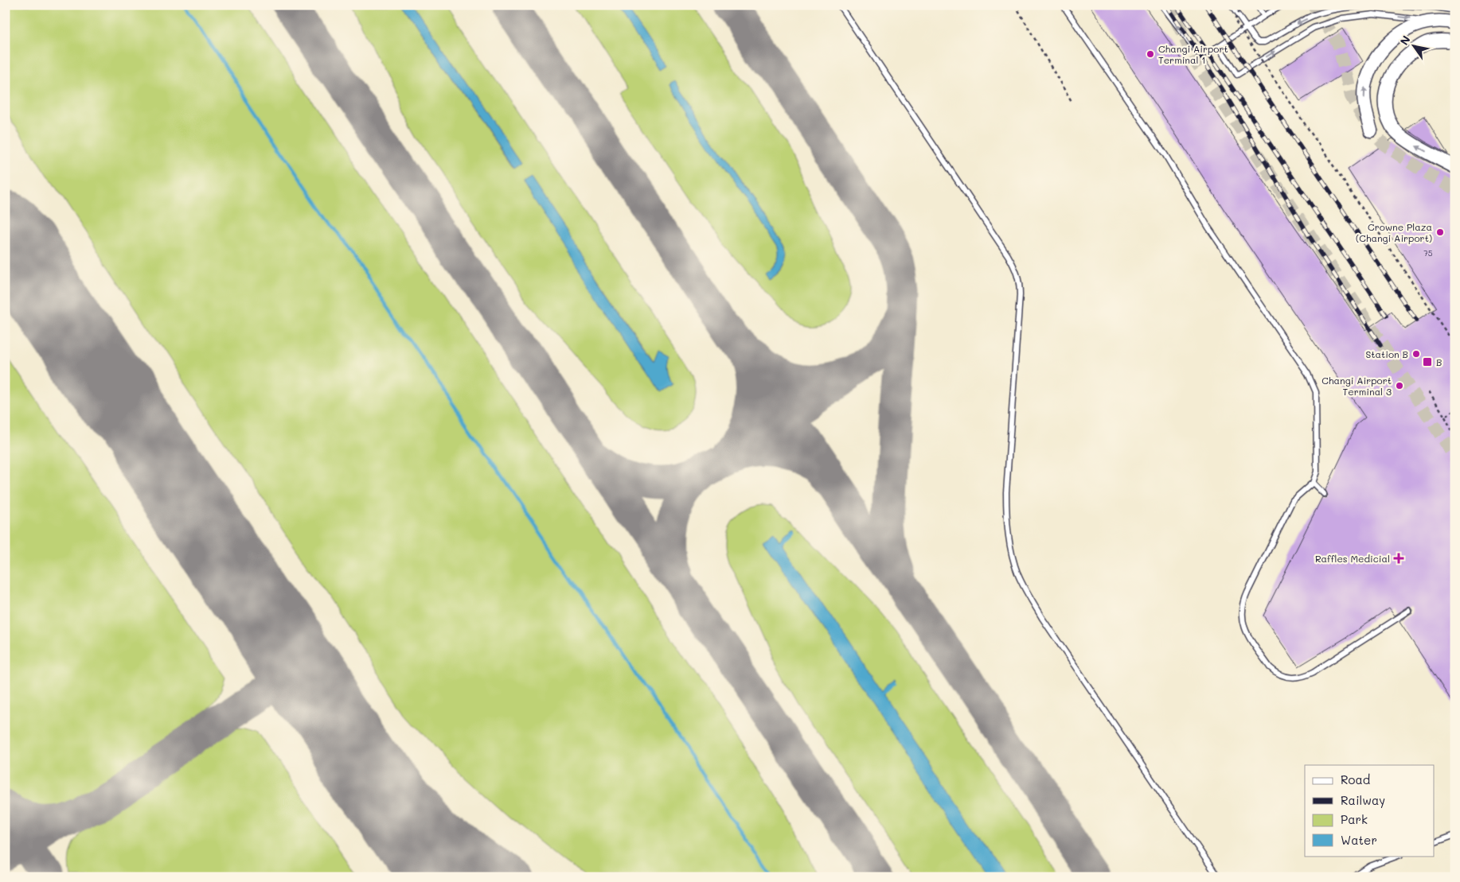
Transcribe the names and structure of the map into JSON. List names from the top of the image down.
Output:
{
  "places": {
    "other": [
      "Changi Airport Terminal 1",
      "Crowne Plaza (Changi Airport)",
      "Station B",
      "Changi Airport Terminal 3"
    ],
    "transit": ["B"],
    "health": ["Raffles Medicial"]
  },
  "house_numbers": ["75"],
  "legend": [
    "Road",
    "Railway",
    "Park",
    "Water"
  ],
  "north": "top left"
}
